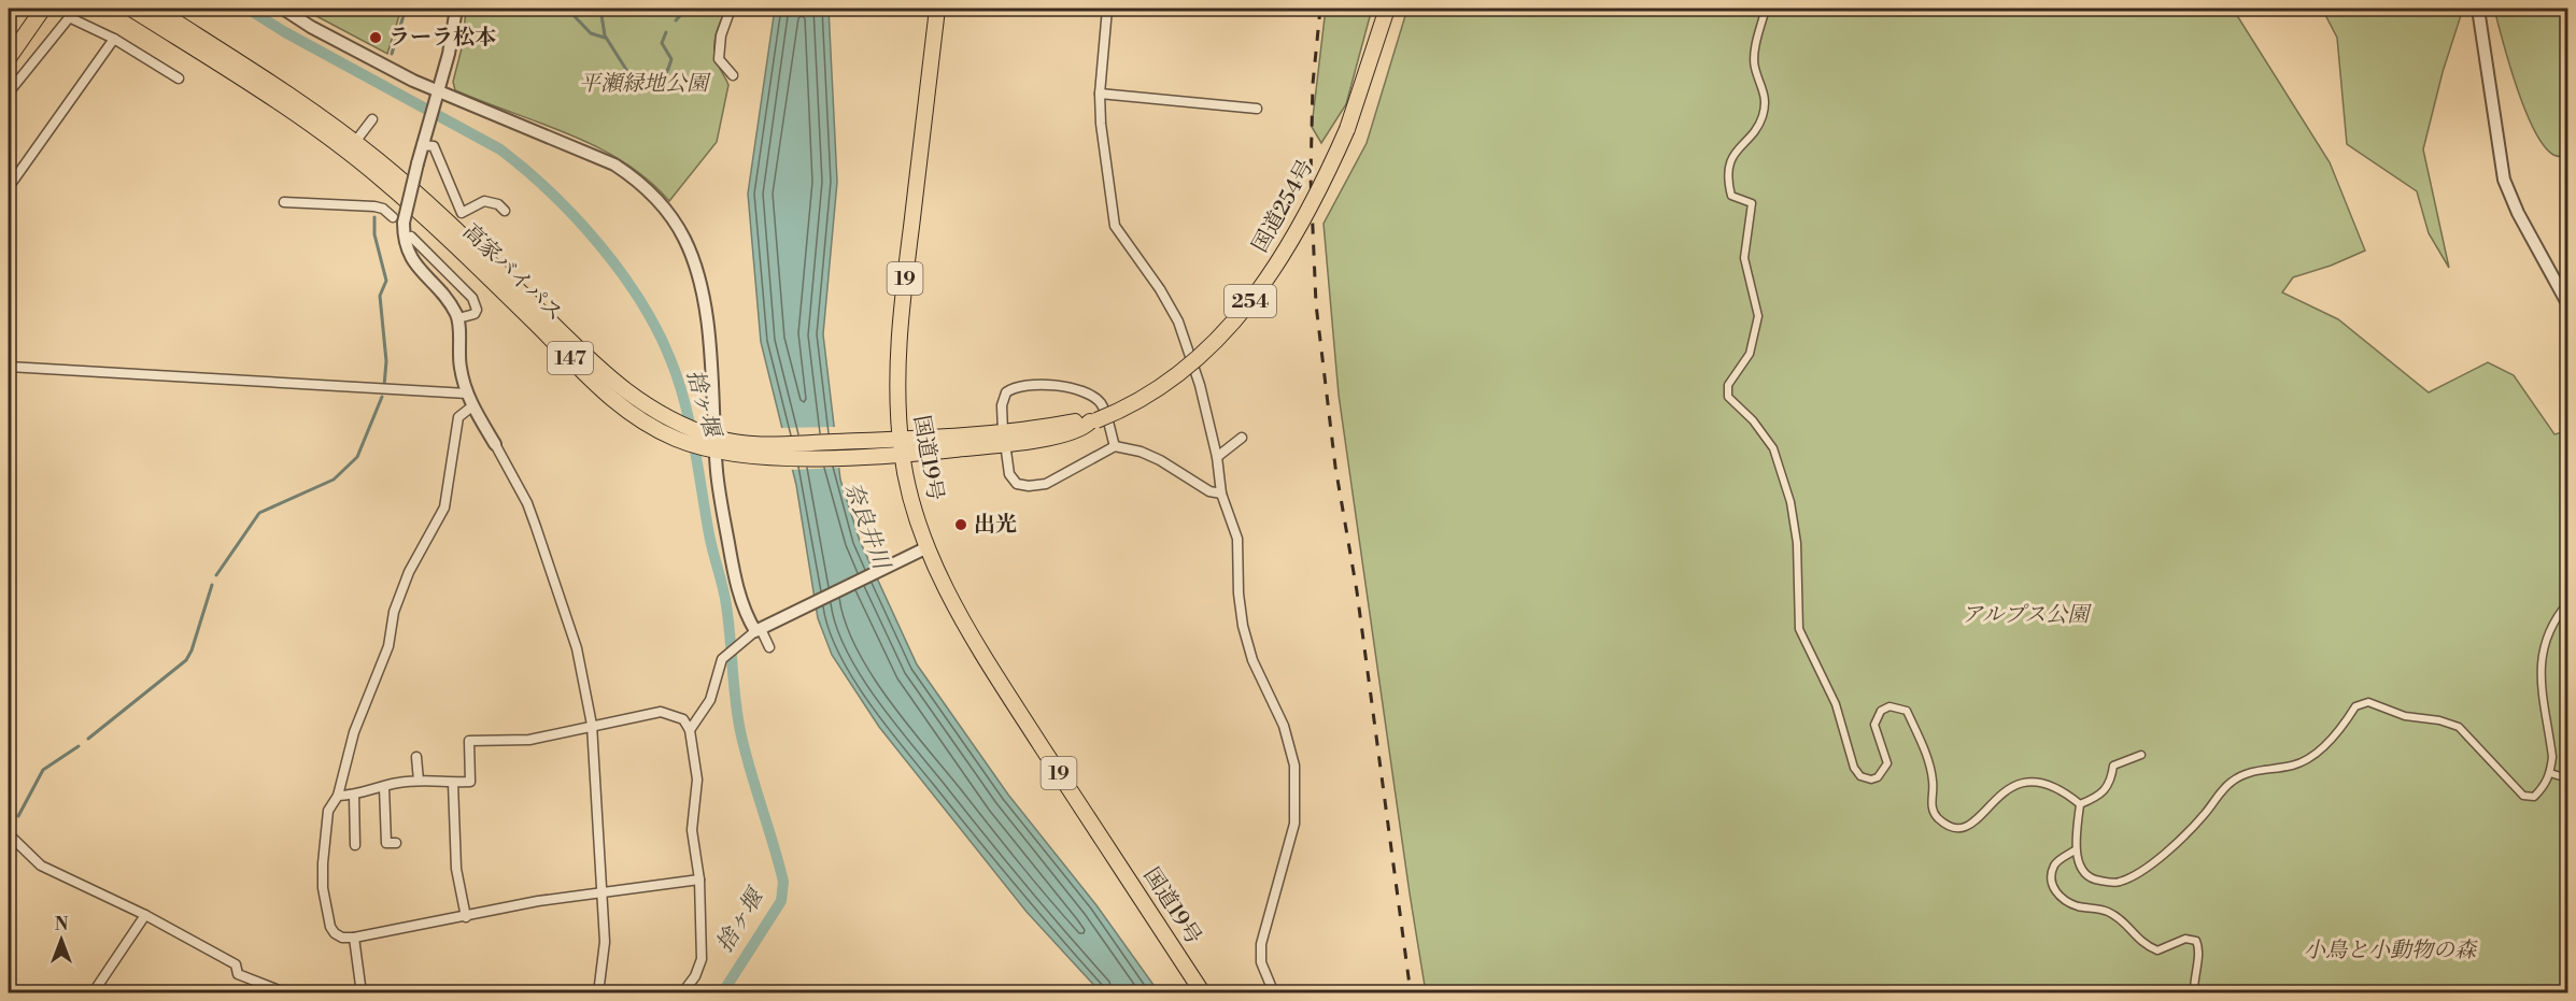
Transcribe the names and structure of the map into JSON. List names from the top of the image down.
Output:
{
  "streets": {
    "main road": [
      "国道254号",
      "高家バイパス",
      "19",
      "254",
      "147",
      "国道19号"
    ]
  },
  "crossings": [
    ["国道254号", "高家バイパス"],
    ["国道254号", "国道19号"],
    ["高家バイパス", "国道19号"]
  ],
  "water": ["捨ヶ堰", "奈良井川"],
  "parks": ["平瀬緑地公園", "アルプス公園", "小鳥と小動物の森"],
  "places": ["ラーラ松本", "出光"],
  "north": "top"
}
